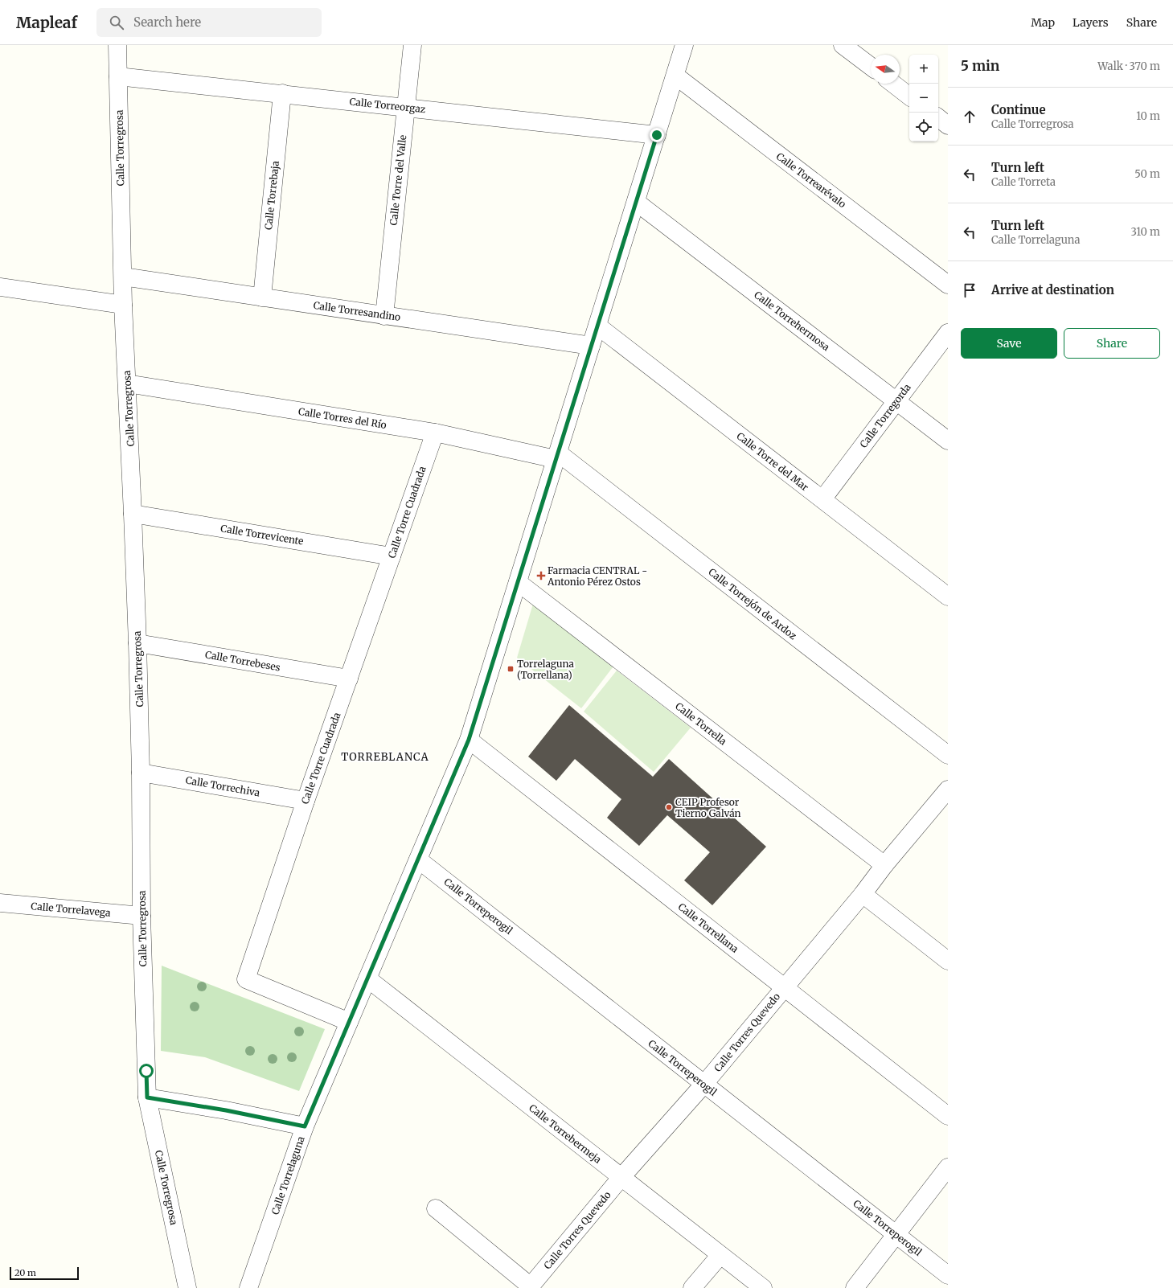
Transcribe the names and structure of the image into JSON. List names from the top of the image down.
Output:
{
  "streets": {
    "street": [
      "Calle Torreorgaz",
      "Calle Torregrosa",
      "Calle Torre del Valle",
      "Calle Torrearévalo",
      "Calle Torrebaja",
      "Calle Torresandino",
      "Calle Torrehermosa",
      "Calle Torregorda",
      "Calle Torres del Río",
      "Calle Torre del Mar",
      "Calle Torre Cuadrada",
      "Calle Torrevicente",
      "Calle Torrejón de Ardoz",
      "Calle Torrebeses",
      "Calle Torrella",
      "Calle Torrechiva",
      "Calle Torreperogil",
      "Calle Torrelavega",
      "Calle Torrellana",
      "Calle Torres Quevedo",
      "Calle Torrebermeja",
      "Calle Torrelaguna"
    ]
  },
  "crossings": [
    ["Calle Torreorgaz", "Calle Torregrosa"],
    ["Calle Torreorgaz", "Calle Torre del Valle"],
    ["Calle Torreorgaz", "Calle Torrebaja"],
    ["Calle Torreorgaz", "Calle Torrelaguna"],
    ["Calle Torregrosa", "Calle Torresandino"],
    ["Calle Torregrosa", "Calle Torres del Río"],
    ["Calle Torregrosa", "Calle Torrevicente"],
    ["Calle Torregrosa", "Calle Torrebeses"],
    ["Calle Torregrosa", "Calle Torrechiva"],
    ["Calle Torregrosa", "Calle Torrelavega"],
    ["Calle Torre del Valle", "Calle Torresandino"],
    ["Calle Torrearévalo", "Calle Torrelaguna"],
    ["Calle Torrebaja", "Calle Torresandino"],
    ["Calle Torresandino", "Calle Torrelaguna"],
    ["Calle Torrehermosa", "Calle Torregorda"],
    ["Calle Torrehermosa", "Calle Torrelaguna"],
    ["Calle Torregorda", "Calle Torre del Mar"],
    ["Calle Torres del Río", "Calle Torre Cuadrada"],
    ["Calle Torres del Río", "Calle Torrejón de Ardoz"],
    ["Calle Torres del Río", "Calle Torrelaguna"],
    ["Calle Torre del Mar", "Calle Torrelaguna"],
    ["Calle Torre Cuadrada", "Calle Torrevicente"],
    ["Calle Torre Cuadrada", "Calle Torrebeses"],
    ["Calle Torre Cuadrada", "Calle Torrechiva"],
    ["Calle Torre Cuadrada", "Calle Torrelaguna"],
    ["Calle Torrejón de Ardoz", "Calle Torrelaguna"],
    ["Calle Torrella", "Calle Torres Quevedo"],
    ["Calle Torrella", "Calle Torrelaguna"],
    ["Calle Torreperogil", "Calle Torres Quevedo"],
    ["Calle Torreperogil", "Calle Torrelaguna"],
    ["Calle Torrellana", "Calle Torres Quevedo"],
    ["Calle Torrellana", "Calle Torrelaguna"],
    ["Calle Torres Quevedo", "Calle Torrebermeja"],
    ["Calle Torrebermeja", "Calle Torrelaguna"]
  ],
  "districts": ["TORREBLANCA"],
  "places": {
    "health": ["Farmacia CENTRAL - Antonio Pérez Ostos"],
    "transit": ["Torrelaguna (Torrellana)"],
    "other": ["CEIP Profesor Tierno Galván"]
  },
  "scale_bar": "20 m",
  "north": "left",
  "page": {
    "header": "Mapleaf",
    "search": "Search here",
    "nav": ["Map", "Layers", "Share"],
    "heading": ["5 min", "Walk · 370 m"],
    "map_buttons": ["+", "−"],
    "list": [
      ["Continue", "Calle Torregrosa", "10 m"],
      ["Turn left", "Calle Torreta", "50 m"],
      ["Turn left", "Calle Torrelaguna", "310 m"],
      "Arrive at destination"
    ],
    "buttons": ["Save", "Share"],
    "scale": "20 m"
  }
}
